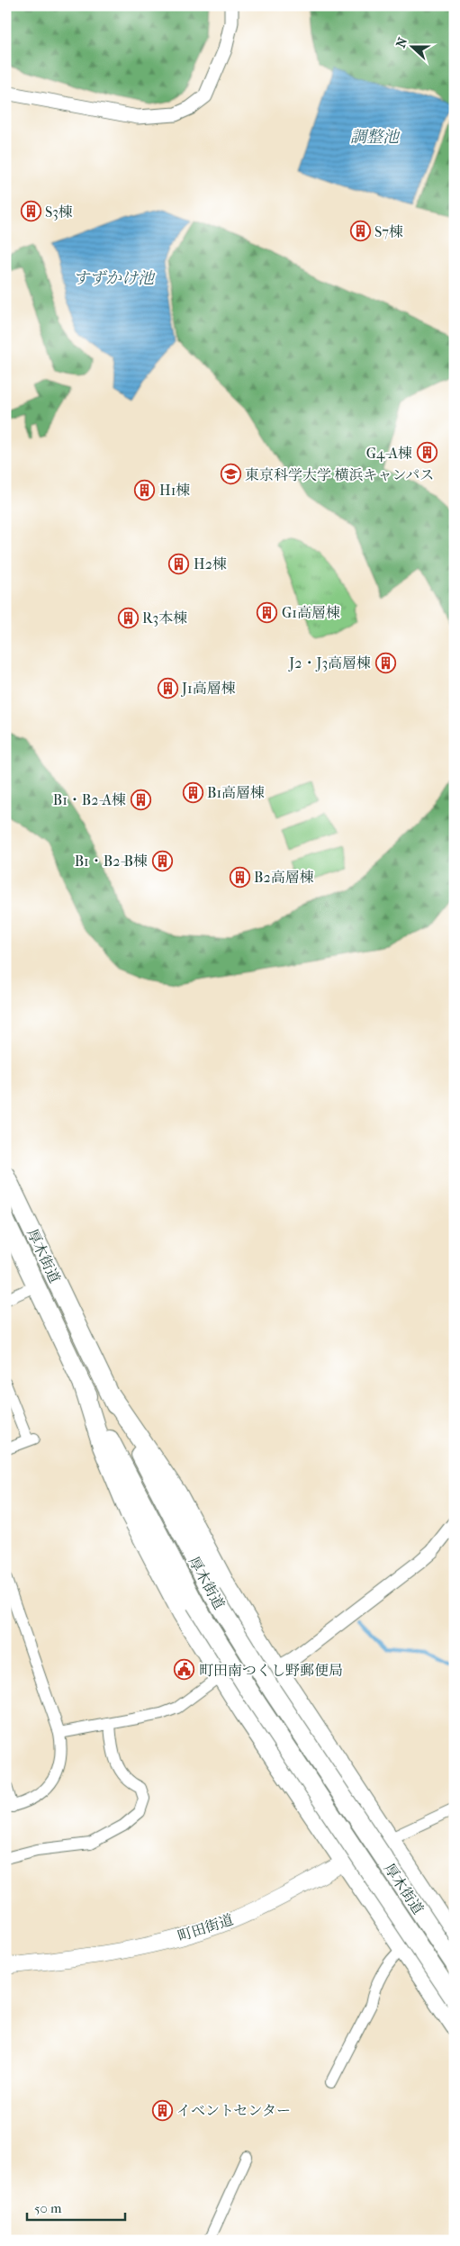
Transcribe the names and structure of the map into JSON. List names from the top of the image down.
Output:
{
  "streets": {
    "highway": ["厚木街道"],
    "main road": ["町田街道"]
  },
  "water": ["調整池", "すずかけ池"],
  "places": {
    "building": [
      "S3棟",
      "S7棟",
      "G4-A棟",
      "H1棟",
      "H2棟",
      "G1高層棟",
      "R3本棟",
      "J2・J3高層棟",
      "J1高層棟",
      "B1高層棟",
      "B1・B2-A棟",
      "B1・B2-B棟",
      "B2高層棟",
      "イベントセンター"
    ],
    "school or university": ["東京科学大学 横浜キャンパス"],
    "public building": ["町田南つくし野郵便局"]
  },
  "scale_bar": "50 m",
  "north": "left"
}
